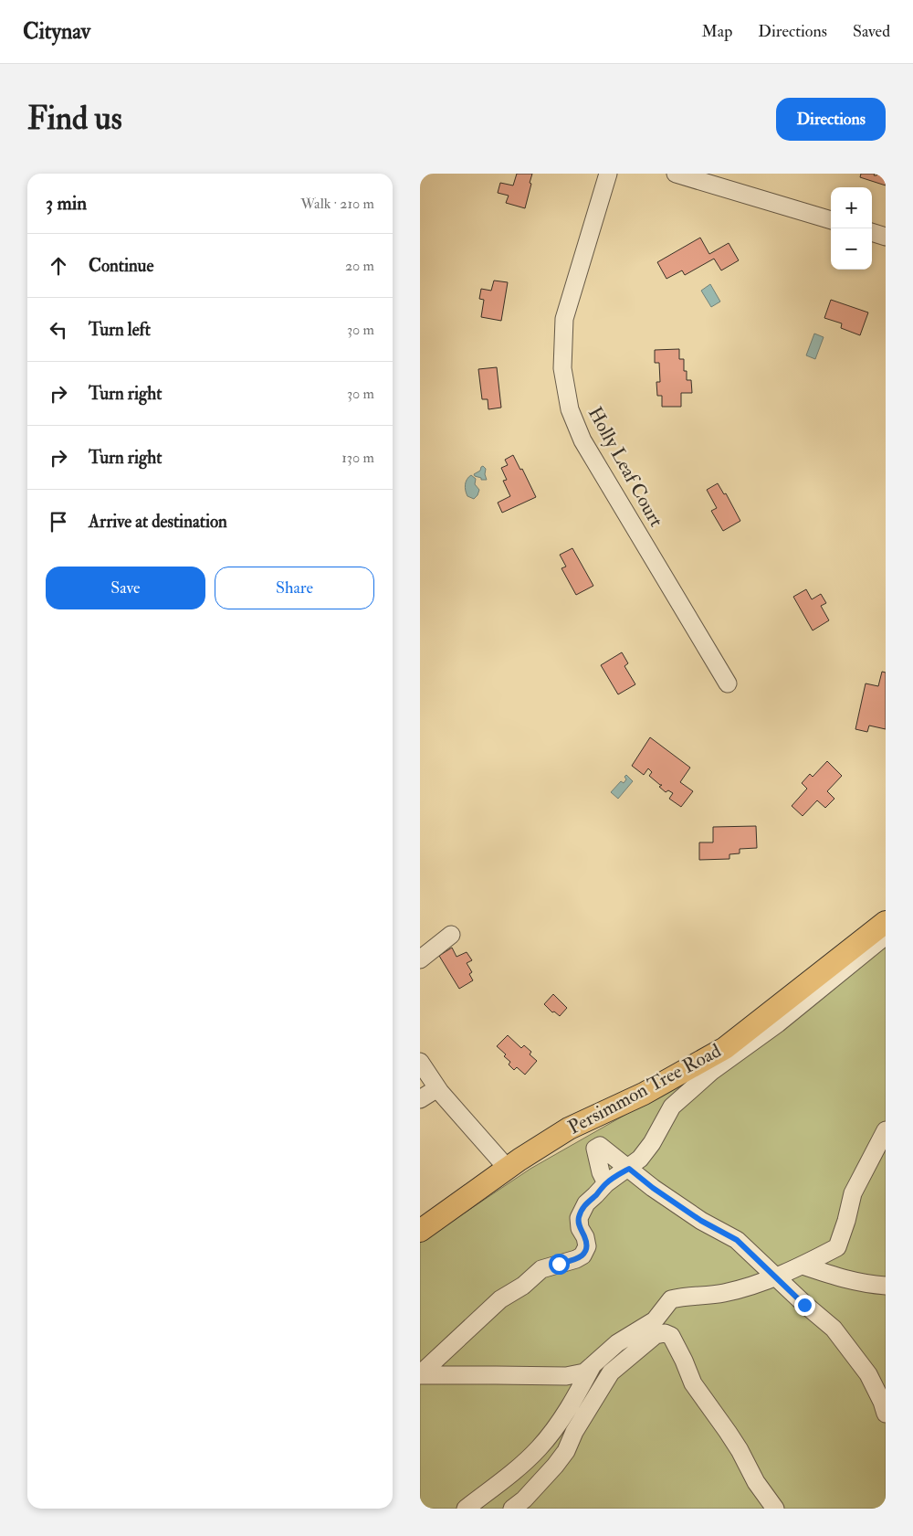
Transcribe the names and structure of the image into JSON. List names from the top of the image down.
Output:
{
  "streets": {
    "main road": ["Persimmon Tree Road"],
    "street": ["Holly Leaf Court"]
  },
  "page": {
    "header": "Citynav",
    "nav": ["Map", "Directions", "Saved"],
    "buttons": [
      "Directions",
      ["Save", "Share"]
    ],
    "title": "Find us",
    "heading": ["3 min", "Walk · 210 m"],
    "map_buttons": ["+", "−"],
    "list": [
      ["Continue", "20 m"],
      ["Turn left", "30 m"],
      ["Turn right", "30 m"],
      ["Turn right", "130 m"],
      "Arrive at destination"
    ]
  }
}
